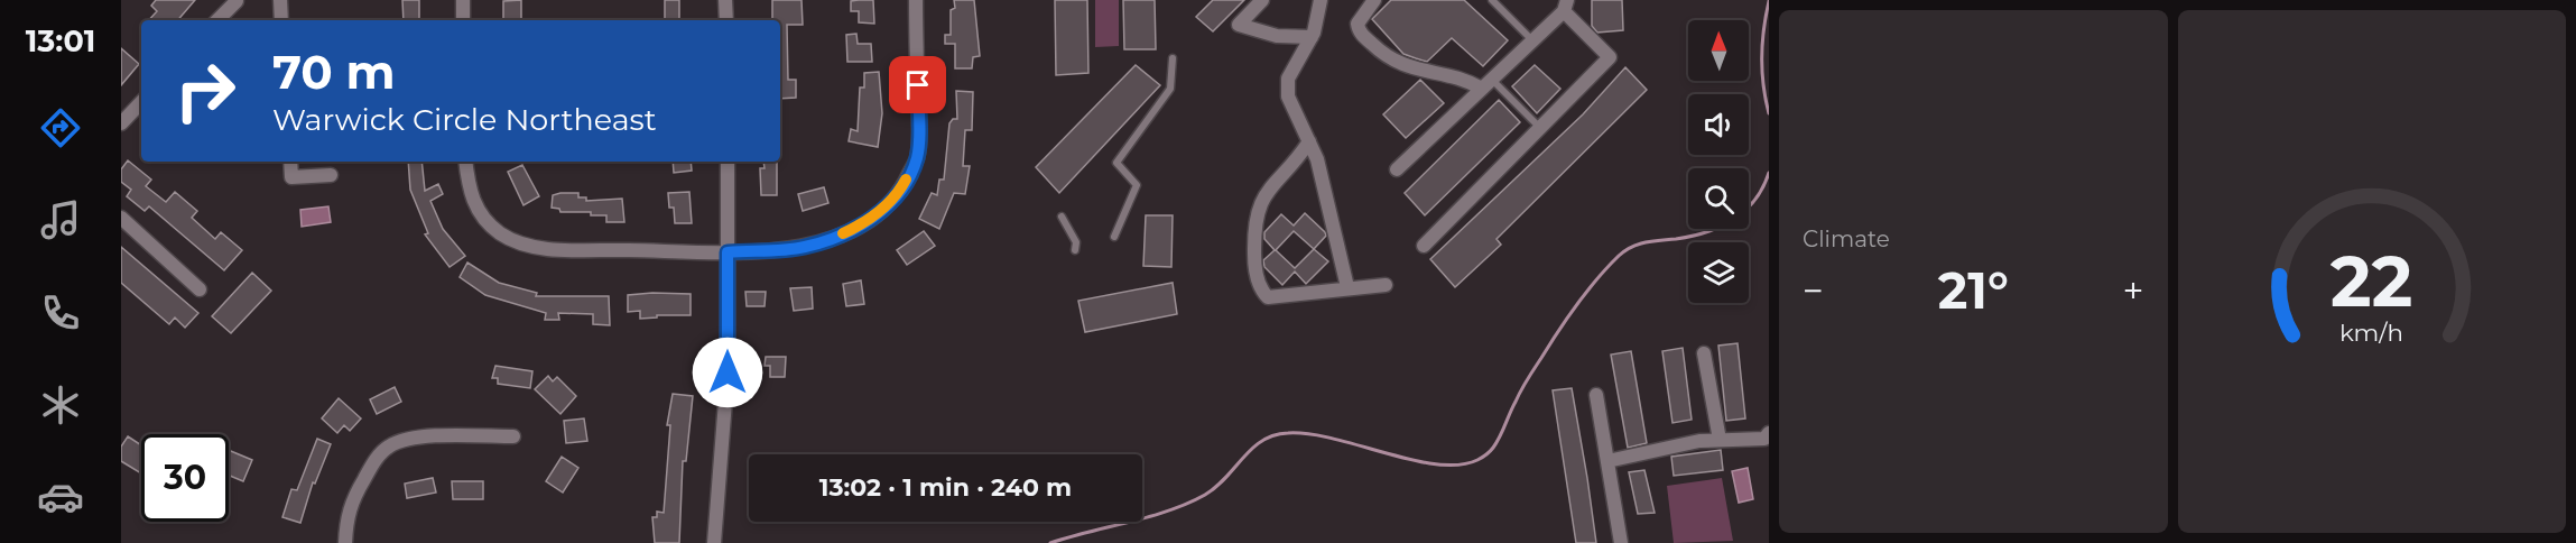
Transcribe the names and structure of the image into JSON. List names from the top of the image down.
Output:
{
  "north": "top",
  "page": {
    "tabs": "13:01",
    "tile": "Climate",
    "turn": ["70 m", "Warwick Circle Northeast"],
    "heat": ["−", "21°", "+"],
    "limit": "30",
    "trip": "13:02 · 1 min · 240 m",
    "gauge": ["22", "km/h"]
  }
}
